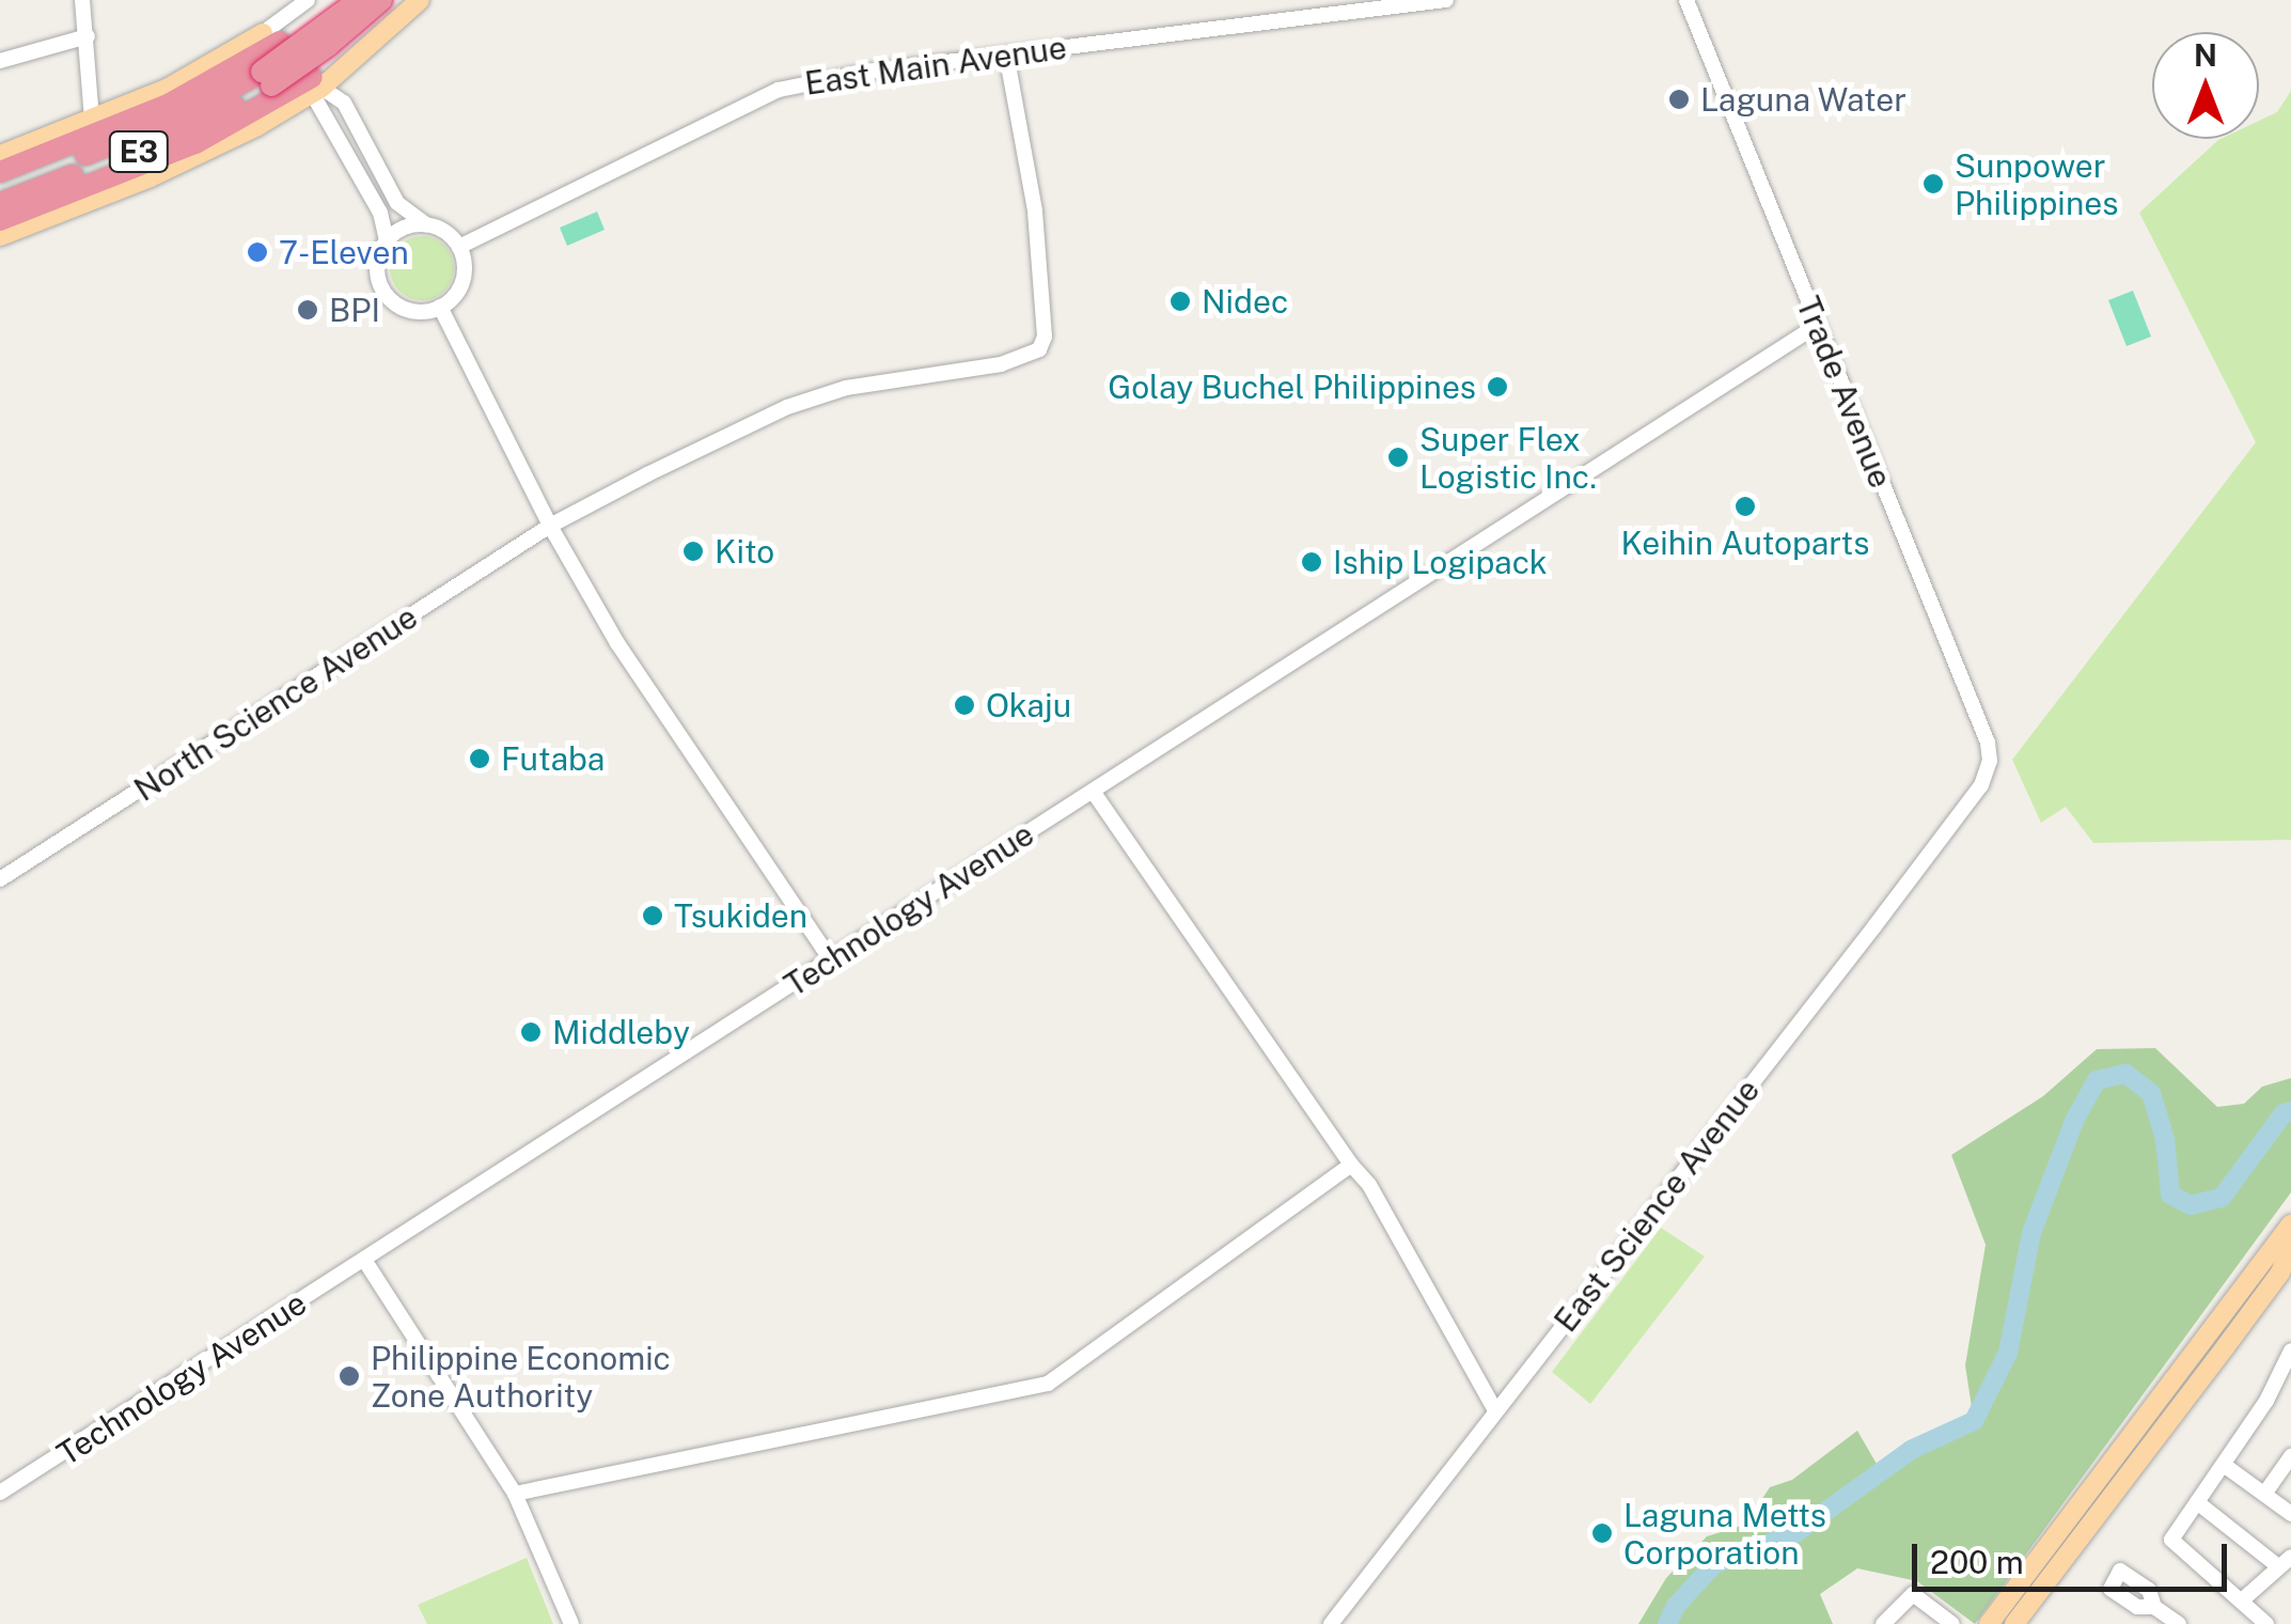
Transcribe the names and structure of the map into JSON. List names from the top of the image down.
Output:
{
  "streets": {
    "highway": ["E3"],
    "street": [
      "East Main Avenue",
      "Trade Avenue",
      "North Science Avenue",
      "Technology Avenue",
      "East Science Avenue"
    ]
  },
  "crossings": [
    ["East Main Avenue", "North Science Avenue"],
    ["Trade Avenue", "Technology Avenue"],
    ["Trade Avenue", "East Science Avenue"]
  ],
  "places": [
    "Laguna Water",
    "Sunpower Philippines",
    "7-Eleven",
    "Nidec",
    "BPI",
    "Golay Buchel Philippines",
    "Super Flex Logistic Inc.",
    "Keihin Autoparts",
    "Kito",
    "Iship Logipack",
    "Okaju",
    "Futaba",
    "Tsukiden",
    "Middleby",
    "Philippine Economic Zone Authority",
    "Laguna Metts Corporation"
  ],
  "scale_bar": "200 m",
  "north": "top"
}
